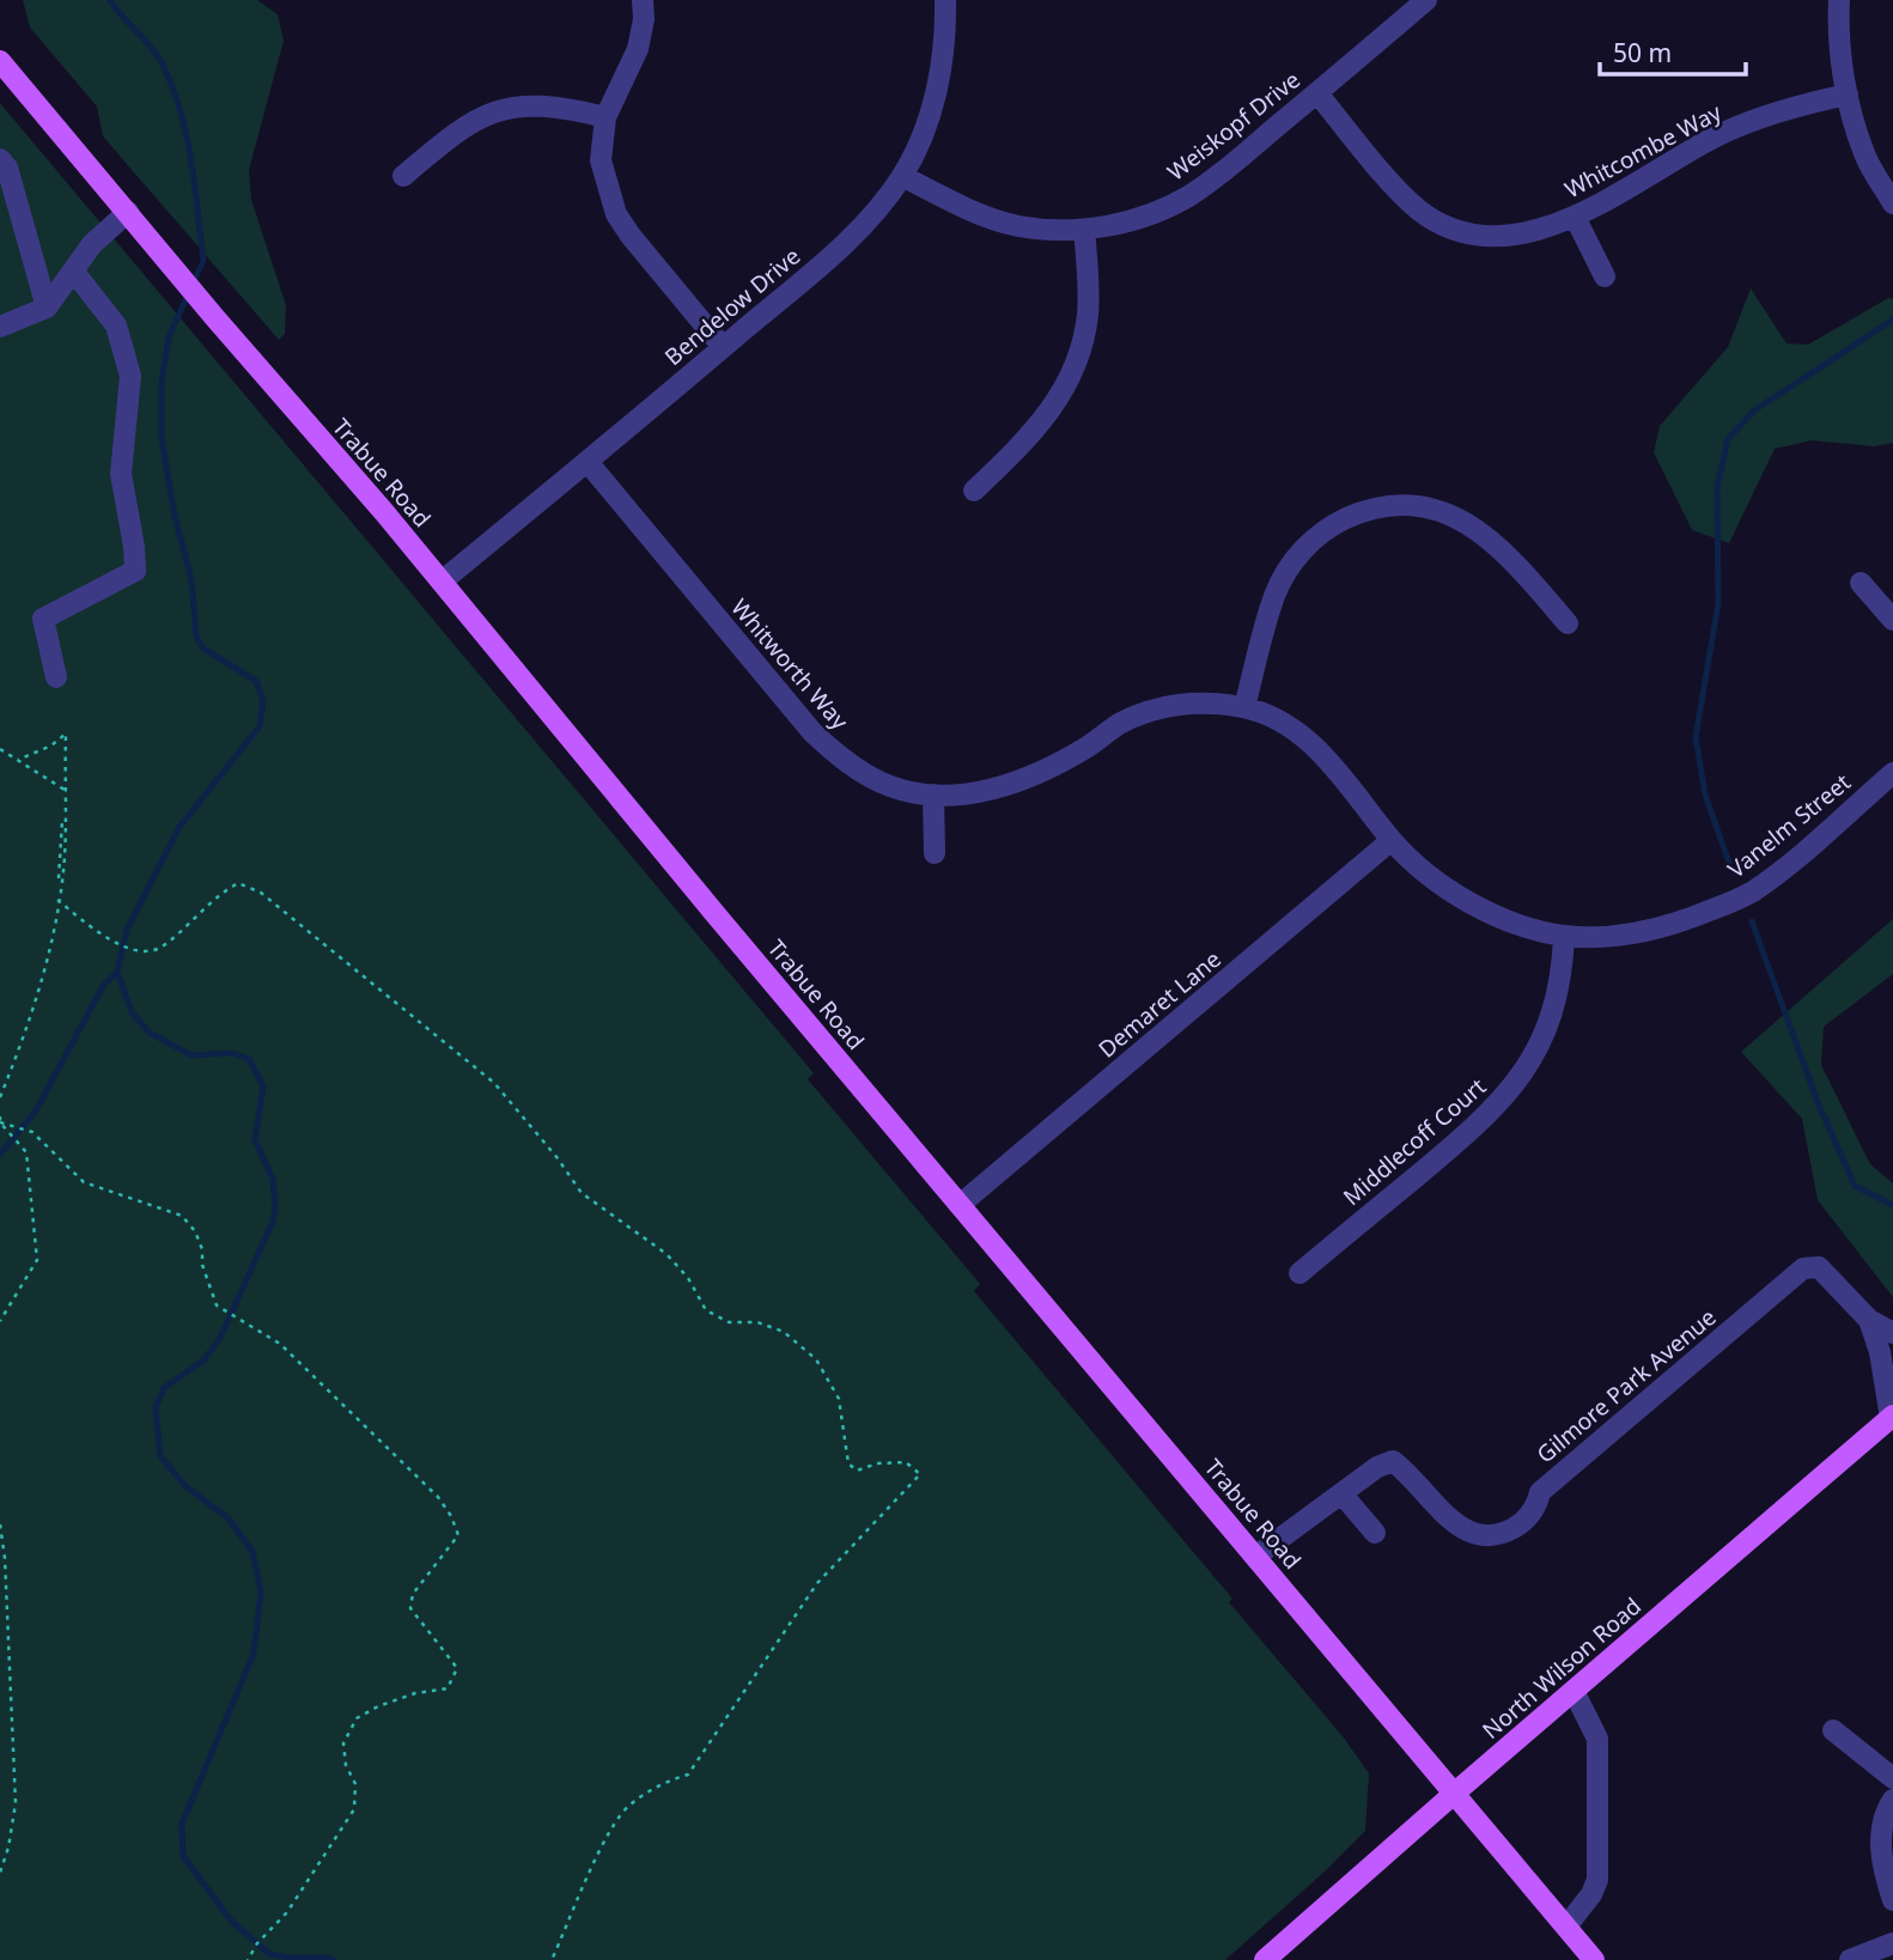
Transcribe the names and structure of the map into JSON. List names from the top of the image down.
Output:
{
  "streets": {
    "main road": ["Trabue Road", "North Wilson Road"],
    "street": [
      "Weiskopf Drive",
      "Whitcombe Way",
      "Bendelow Drive",
      "Whitworth Way",
      "Vanelm Street",
      "Demaret Lane",
      "Middlecoff Court",
      "Gilmore Park Avenue"
    ]
  },
  "crossings": [
    ["Weiskopf Drive", "Whitcombe Way"],
    ["Weiskopf Drive", "Bendelow Drive"],
    ["Bendelow Drive", "Trabue Road"],
    ["Bendelow Drive", "Whitworth Way"],
    ["Trabue Road", "Demaret Lane"],
    ["Trabue Road", "Gilmore Park Avenue"],
    ["Trabue Road", "North Wilson Road"],
    ["Whitworth Way", "Vanelm Street"],
    ["Whitworth Way", "Demaret Lane"],
    ["Whitworth Way", "Middlecoff Court"],
    ["Vanelm Street", "Middlecoff Court"],
    ["Gilmore Park Avenue", "North Wilson Road"]
  ],
  "scale_bar": "50 m"
}
